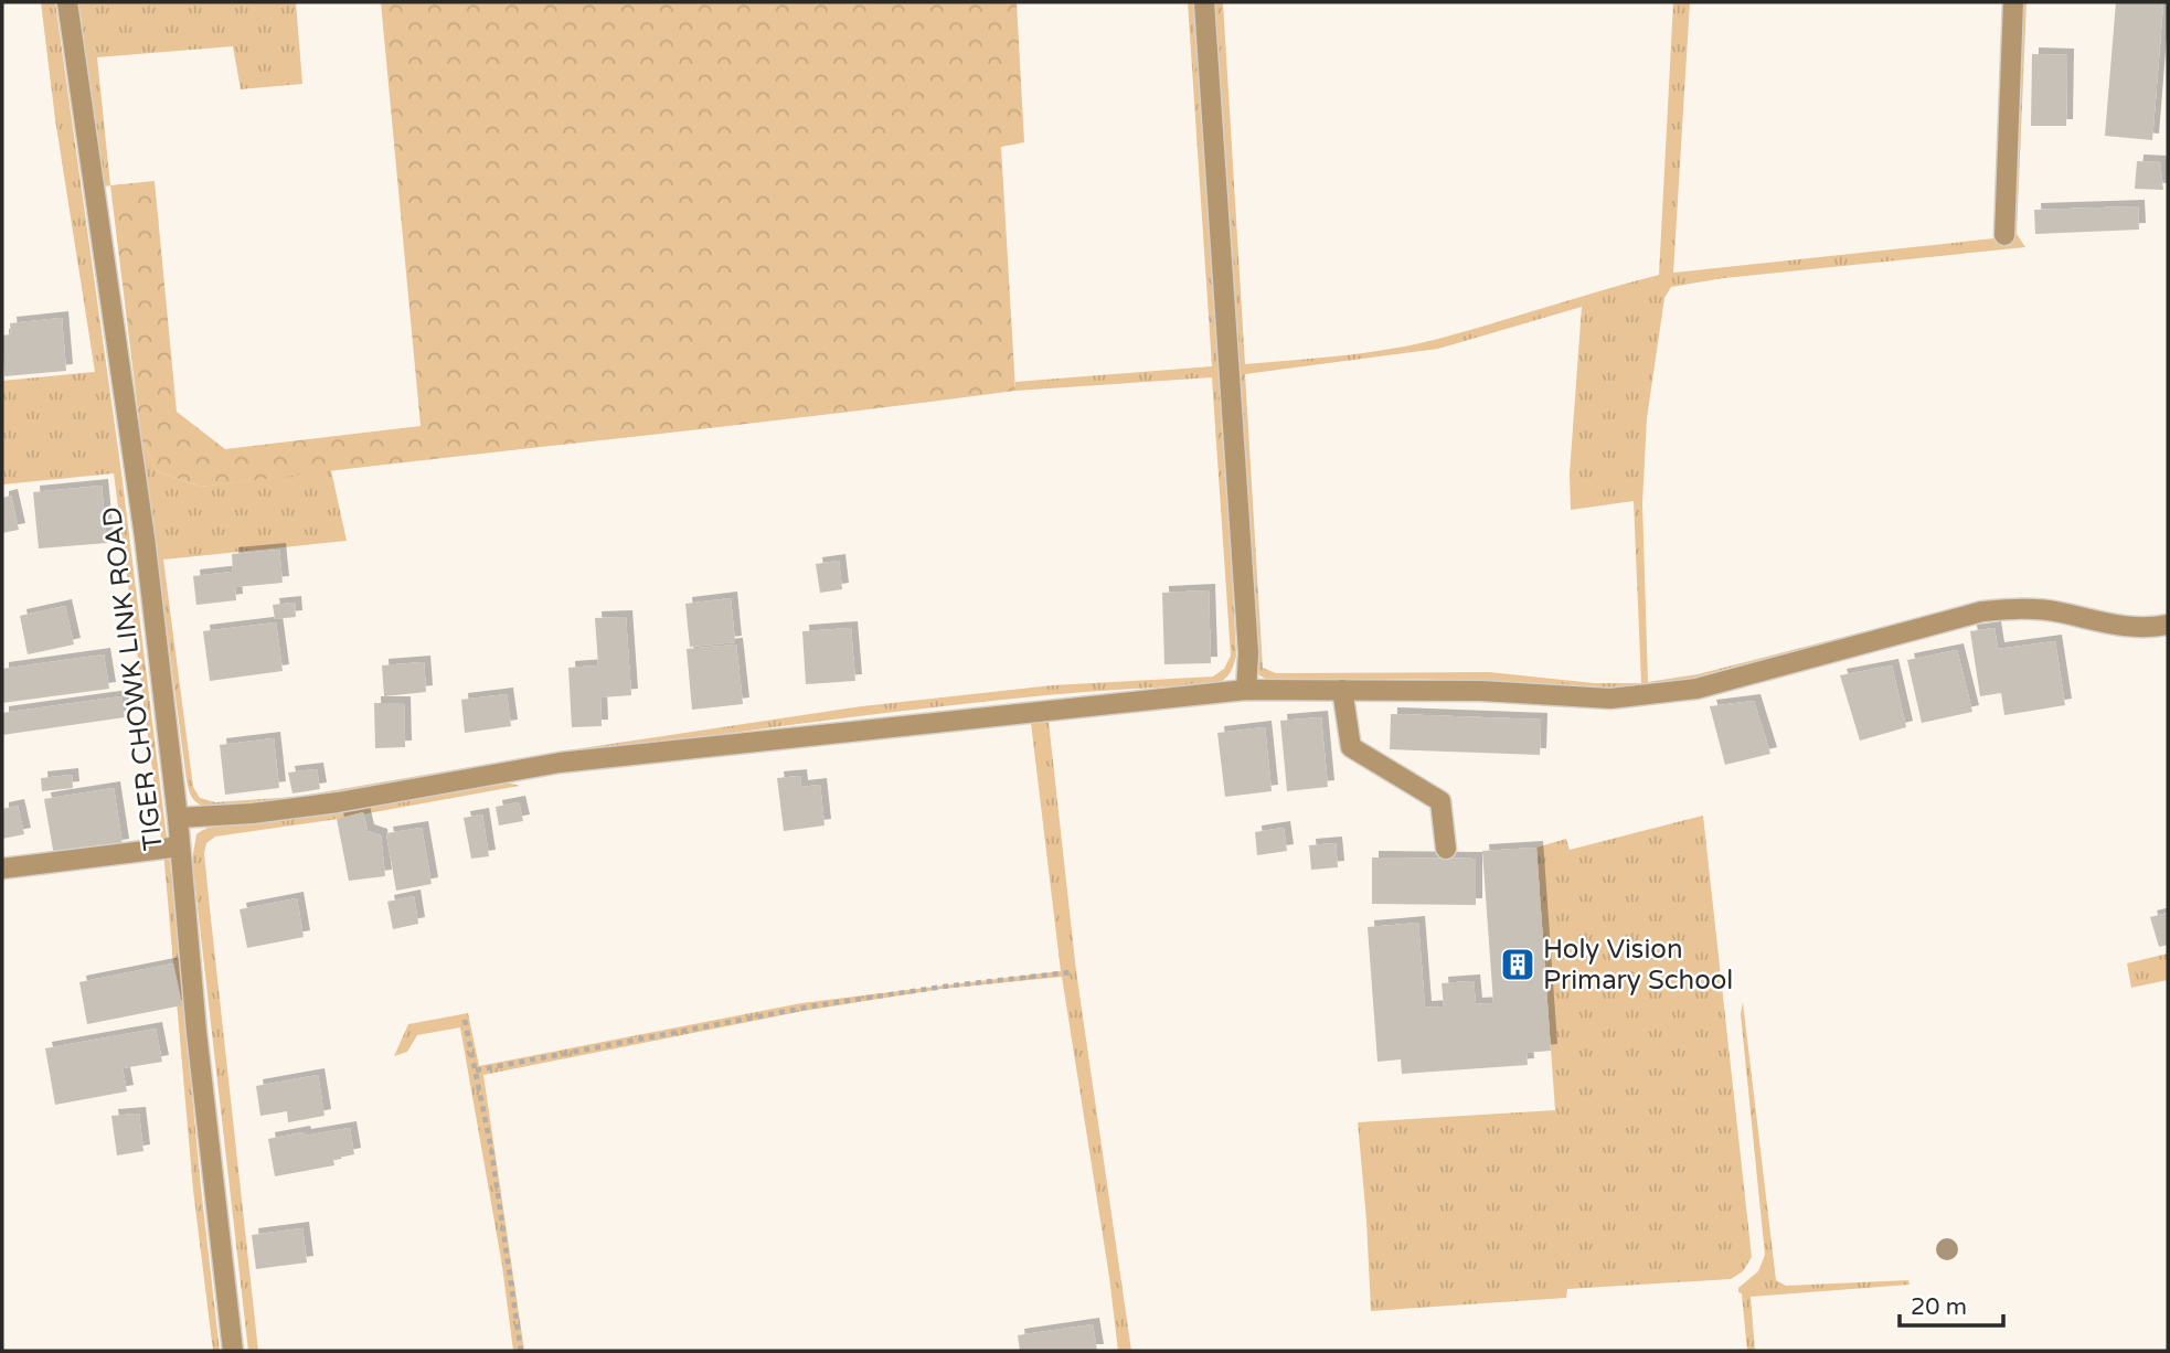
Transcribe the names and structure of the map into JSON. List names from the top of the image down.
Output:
{
  "streets": {
    "street": ["TIGER CHOWK LINK ROAD"]
  },
  "places": {
    "building": ["Holy Vision Primary School"]
  },
  "scale_bar": "20 m"
}
